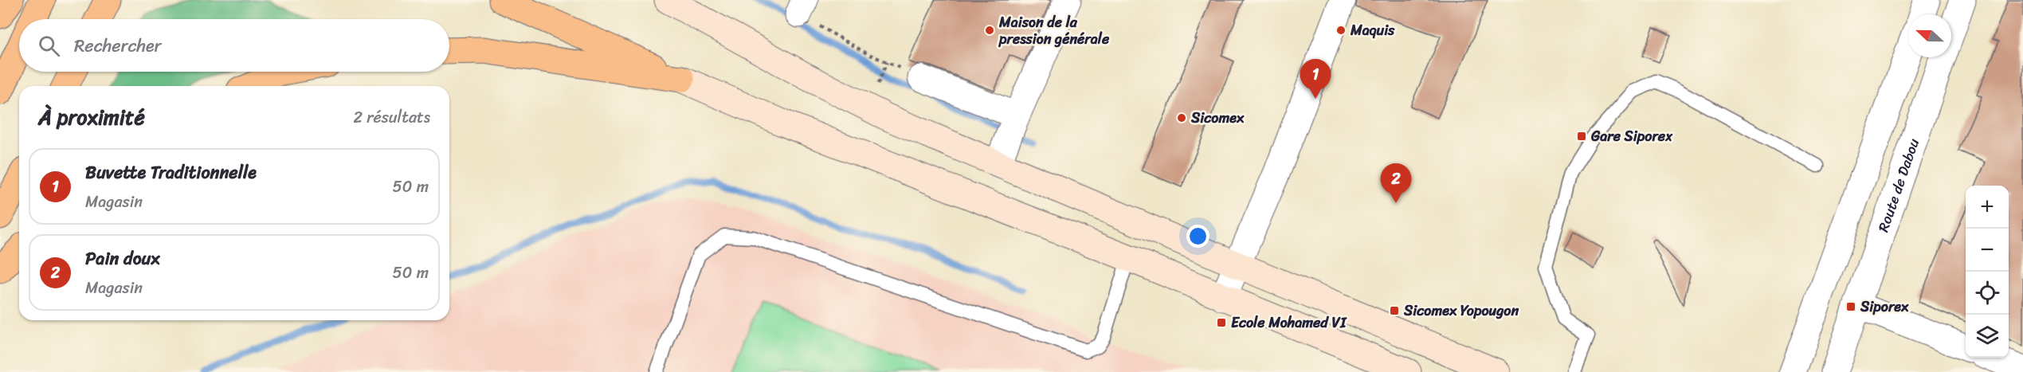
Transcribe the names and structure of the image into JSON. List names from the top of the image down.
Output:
{
  "streets": {
    "street": ["Route de Dabou"]
  },
  "places": {
    "other": ["Maison de la pression générale", "Maquis", "Sicomex"],
    "transit": [
      "Gare Siporex",
      "Siporex",
      "Sicomex Yopougon",
      "Ecole Mohamed VI"
    ]
  },
  "north": "left",
  "page": {
    "search": "Rechercher",
    "pins": ["1", "2"],
    "heading": ["À proximité", "2 résultats"],
    "list": [
      {
        "mark": "1",
        "name": "Buvette Traditionnelle",
        "note": "Magasin",
        "value": "50 m"
      },
      {
        "mark": "2",
        "name": "Pain doux",
        "note": "Magasin",
        "value": "50 m"
      }
    ],
    "map_buttons": ["+", "−"]
  }
}
